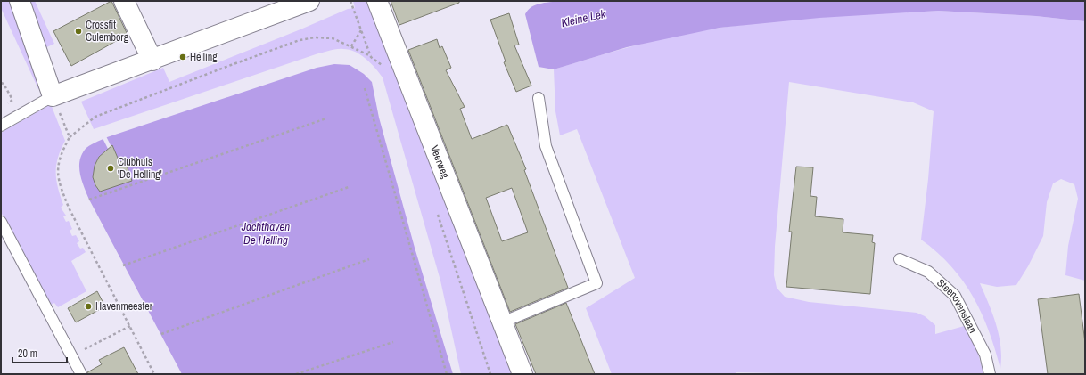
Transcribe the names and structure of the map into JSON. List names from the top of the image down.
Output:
{
  "streets": {
    "street": ["Veerweg"],
    "lane": ["Steenovenslaan"]
  },
  "water": ["Kleine Lek", "Jachthaven De Helling"],
  "places": [
    "Crossfit Culemborg",
    "Helling",
    "Clubhuis 'De Helling'",
    "Havenmeester"
  ],
  "scale_bar": "20 m"
}
